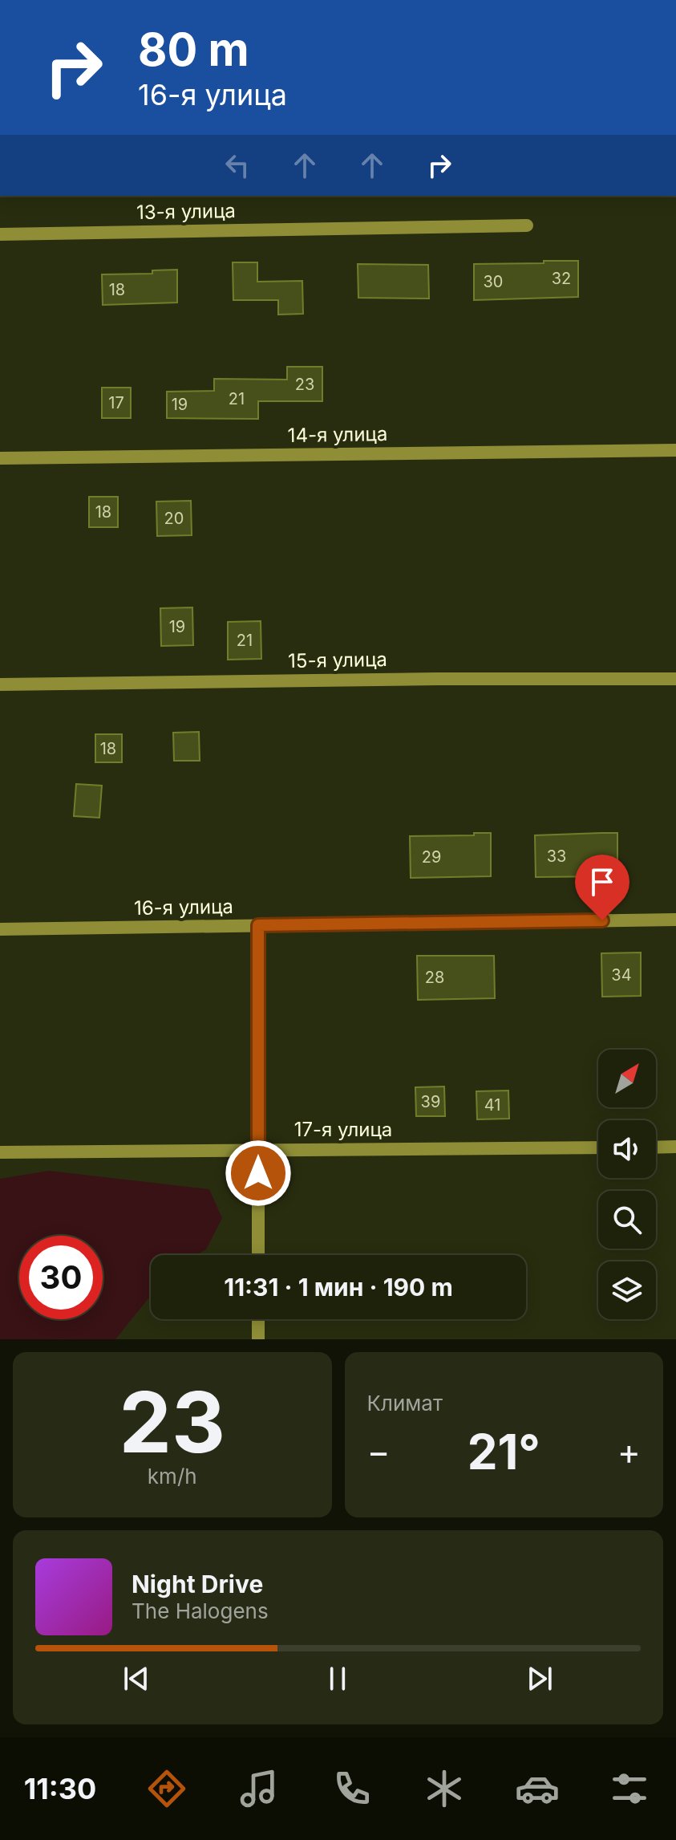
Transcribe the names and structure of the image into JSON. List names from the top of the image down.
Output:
{
  "streets": {
    "street": [
      "13-я улица",
      "14-я улица",
      "15-я улица",
      "16-я улица",
      "17-я улица"
    ]
  },
  "house_numbers": [
    "32",
    "30",
    "18",
    "23",
    "21",
    "17",
    "19",
    "18",
    "20",
    "19",
    "21",
    "18",
    "33",
    "29",
    "34",
    "28",
    "39",
    "41"
  ],
  "north": "top right",
  "page": {
    "turn": ["80 m", "16-я улица"],
    "limit": "30",
    "trip": "11:31 · 1 мин · 190 m",
    "tile": [
      ["23", "km/h"],
      "Климат"
    ],
    "heat": ["−", "21°", "+"],
    "song": ["Night Drive", "The Halogens"],
    "tabs": "11:30"
  }
}
